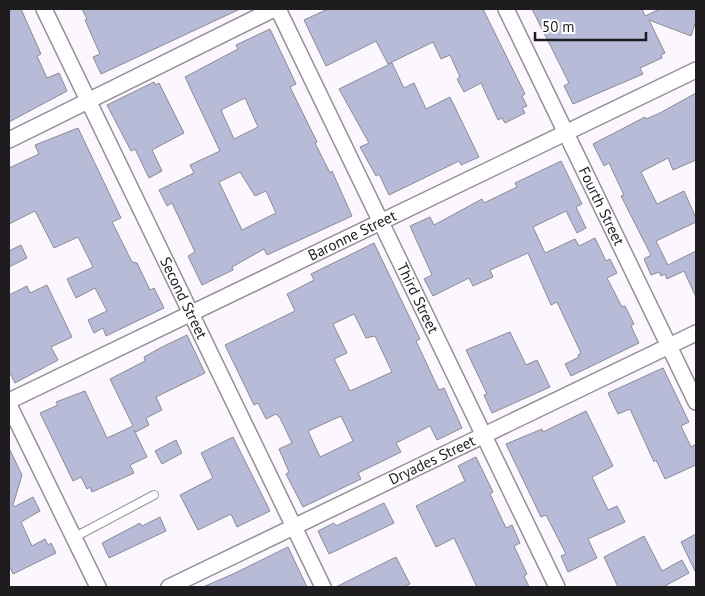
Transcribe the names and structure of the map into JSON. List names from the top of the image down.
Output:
{
  "streets": {
    "street": [
      "Fourth Street",
      "Baronne Street",
      "Second Street",
      "Third Street",
      "Dryades Street"
    ]
  },
  "crossings": [
    ["Fourth Street", "Baronne Street"],
    ["Fourth Street", "Dryades Street"],
    ["Baronne Street", "Second Street"],
    ["Baronne Street", "Third Street"],
    ["Second Street", "Dryades Street"],
    ["Third Street", "Dryades Street"]
  ],
  "scale_bar": "50 m"
}
